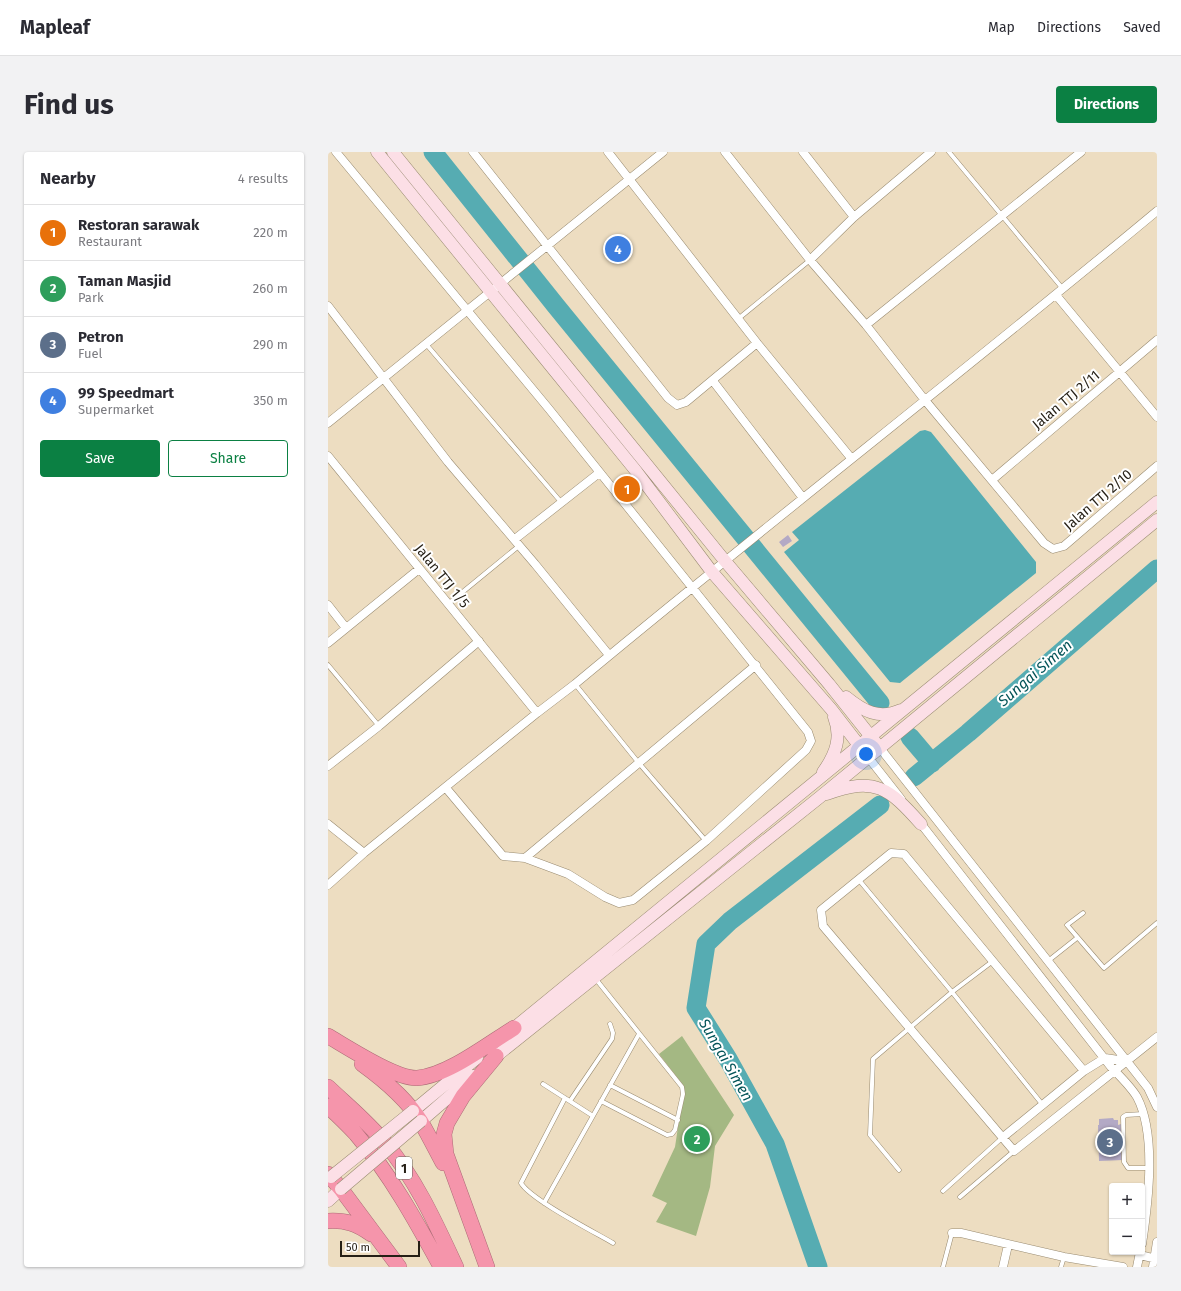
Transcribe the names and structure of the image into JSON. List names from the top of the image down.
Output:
{
  "streets": {
    "highway": ["1"],
    "street": ["Jalan TTJ 2/11", "Jalan TTJ 2/10", "Jalan TTJ 1/5"]
  },
  "crossings": [
    ["Jalan TTJ 2/11", "Jalan TTJ 2/10"]
  ],
  "water": ["Sungai Simen"],
  "scale_bar": "50 m",
  "page": {
    "header": "Mapleaf",
    "nav": ["Map", "Directions", "Saved"],
    "buttons": [
      "Directions",
      ["Save", "Share"]
    ],
    "title": "Find us",
    "heading": ["Nearby", "4 results"],
    "list": [
      {
        "mark": "1",
        "name": "Restoran sarawak",
        "note": "Restaurant",
        "value": "220 m"
      },
      {
        "mark": "2",
        "name": "Taman Masjid",
        "note": "Park",
        "value": "260 m"
      },
      {
        "mark": "3",
        "name": "Petron",
        "note": "Fuel",
        "value": "290 m"
      },
      {
        "mark": "4",
        "name": "99 Speedmart",
        "note": "Supermarket",
        "value": "350 m"
      }
    ],
    "pins": [
      "4",
      "1",
      "2",
      "3"
    ],
    "map_buttons": ["+", "−"],
    "scale": "50 m"
  }
}
